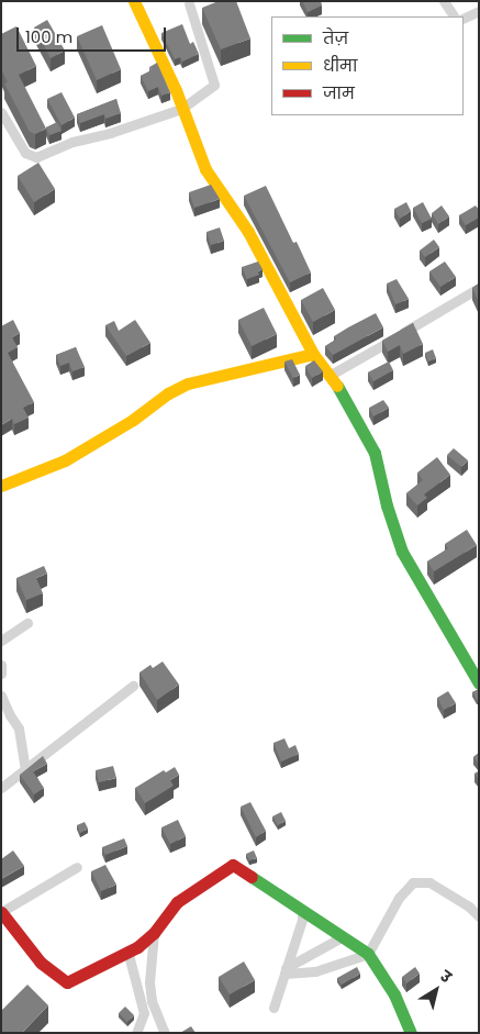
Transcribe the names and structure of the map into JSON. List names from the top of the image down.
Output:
{
  "legend": ["तेज़", "धीमा", "जाम"],
  "scale_bar": "100 m",
  "north": "top right"
}
